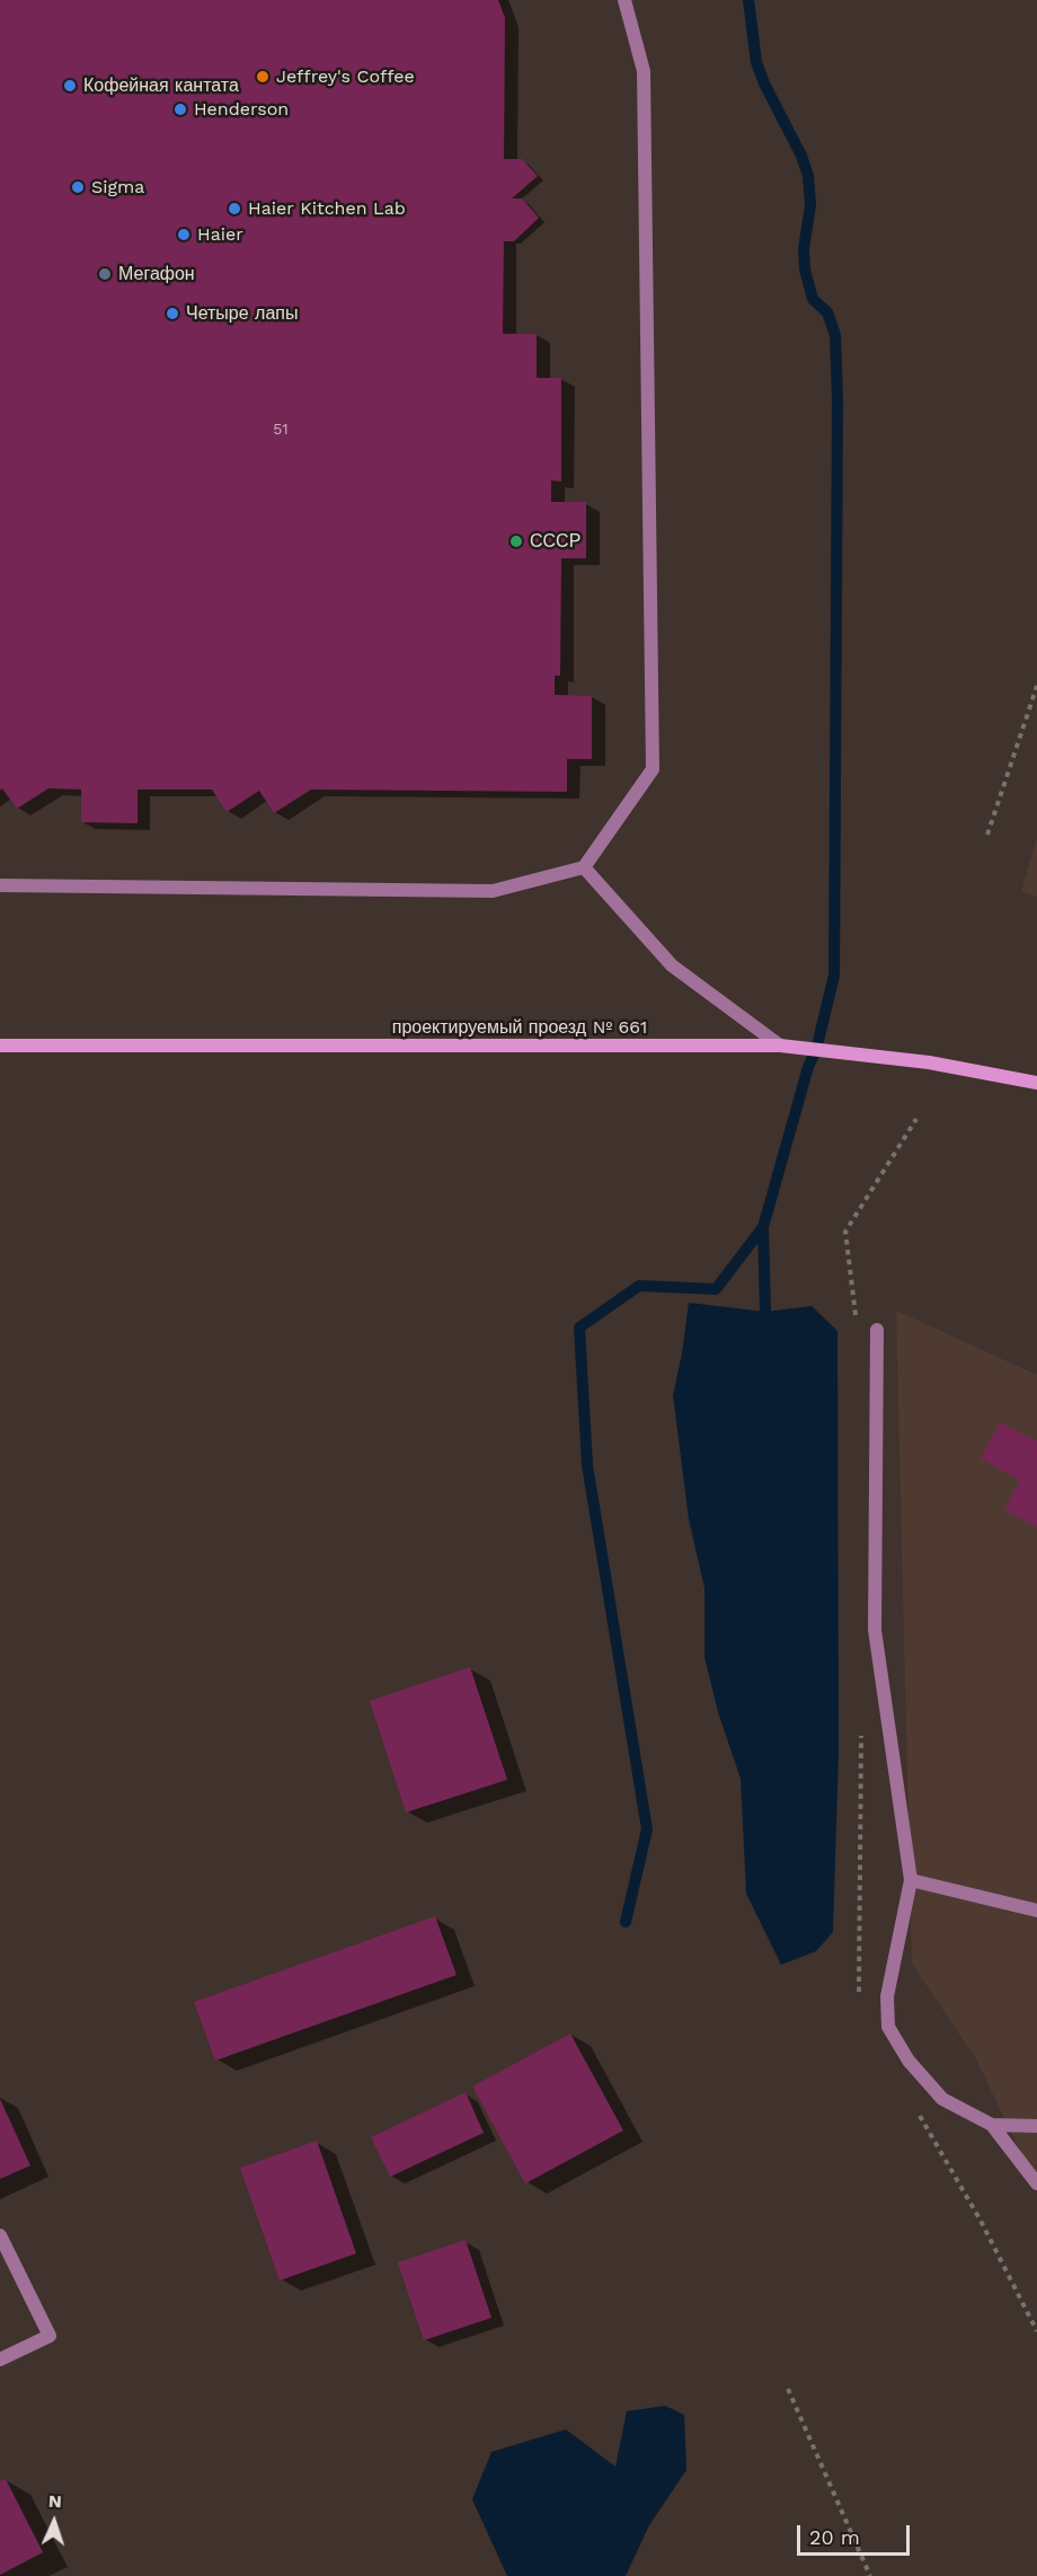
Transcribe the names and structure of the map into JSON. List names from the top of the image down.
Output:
{
  "streets": {
    "main road": ["проектируемый проезд № 661"]
  },
  "places": [
    "Jeffrey's Coffee",
    "Кофейная кантата",
    "Henderson",
    "Sigma",
    "Haier Kitchen Lab",
    "Haier",
    "Мегафон",
    "Четыре лапы",
    "СССР"
  ],
  "house_numbers": ["51"],
  "scale_bar": "20 m",
  "north": "top"
}
